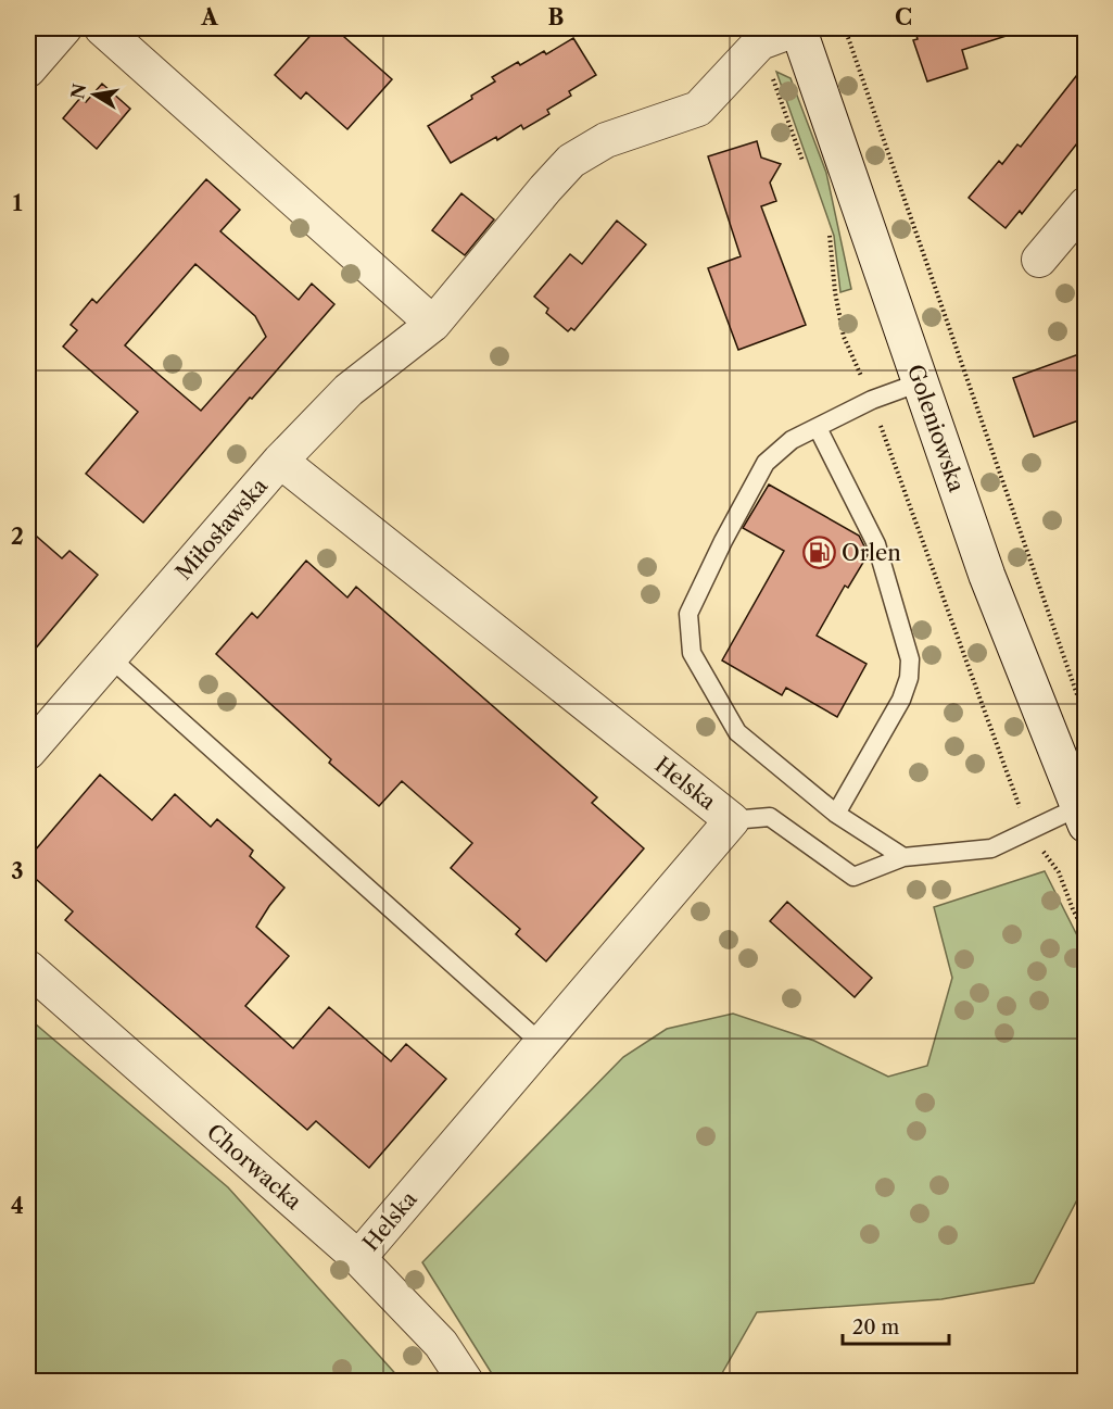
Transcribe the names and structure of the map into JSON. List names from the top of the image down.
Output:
{
  "streets": {
    "street": [
      "Goleniowska",
      "Miłosławska",
      "Helska",
      "Chorwacka"
    ]
  },
  "crossings": [
    ["Goleniowska", "Miłosławska"],
    ["Miłosławska", "Helska"],
    ["Helska", "Chorwacka"]
  ],
  "places": {
    "fuel station": ["Orlen"]
  },
  "scale_bar": "20 m",
  "north": "left",
  "grid": {
    "columns": ["A", "B", "C"],
    "rows": [
      "1",
      "2",
      "3",
      "4"
    ]
  }
}
